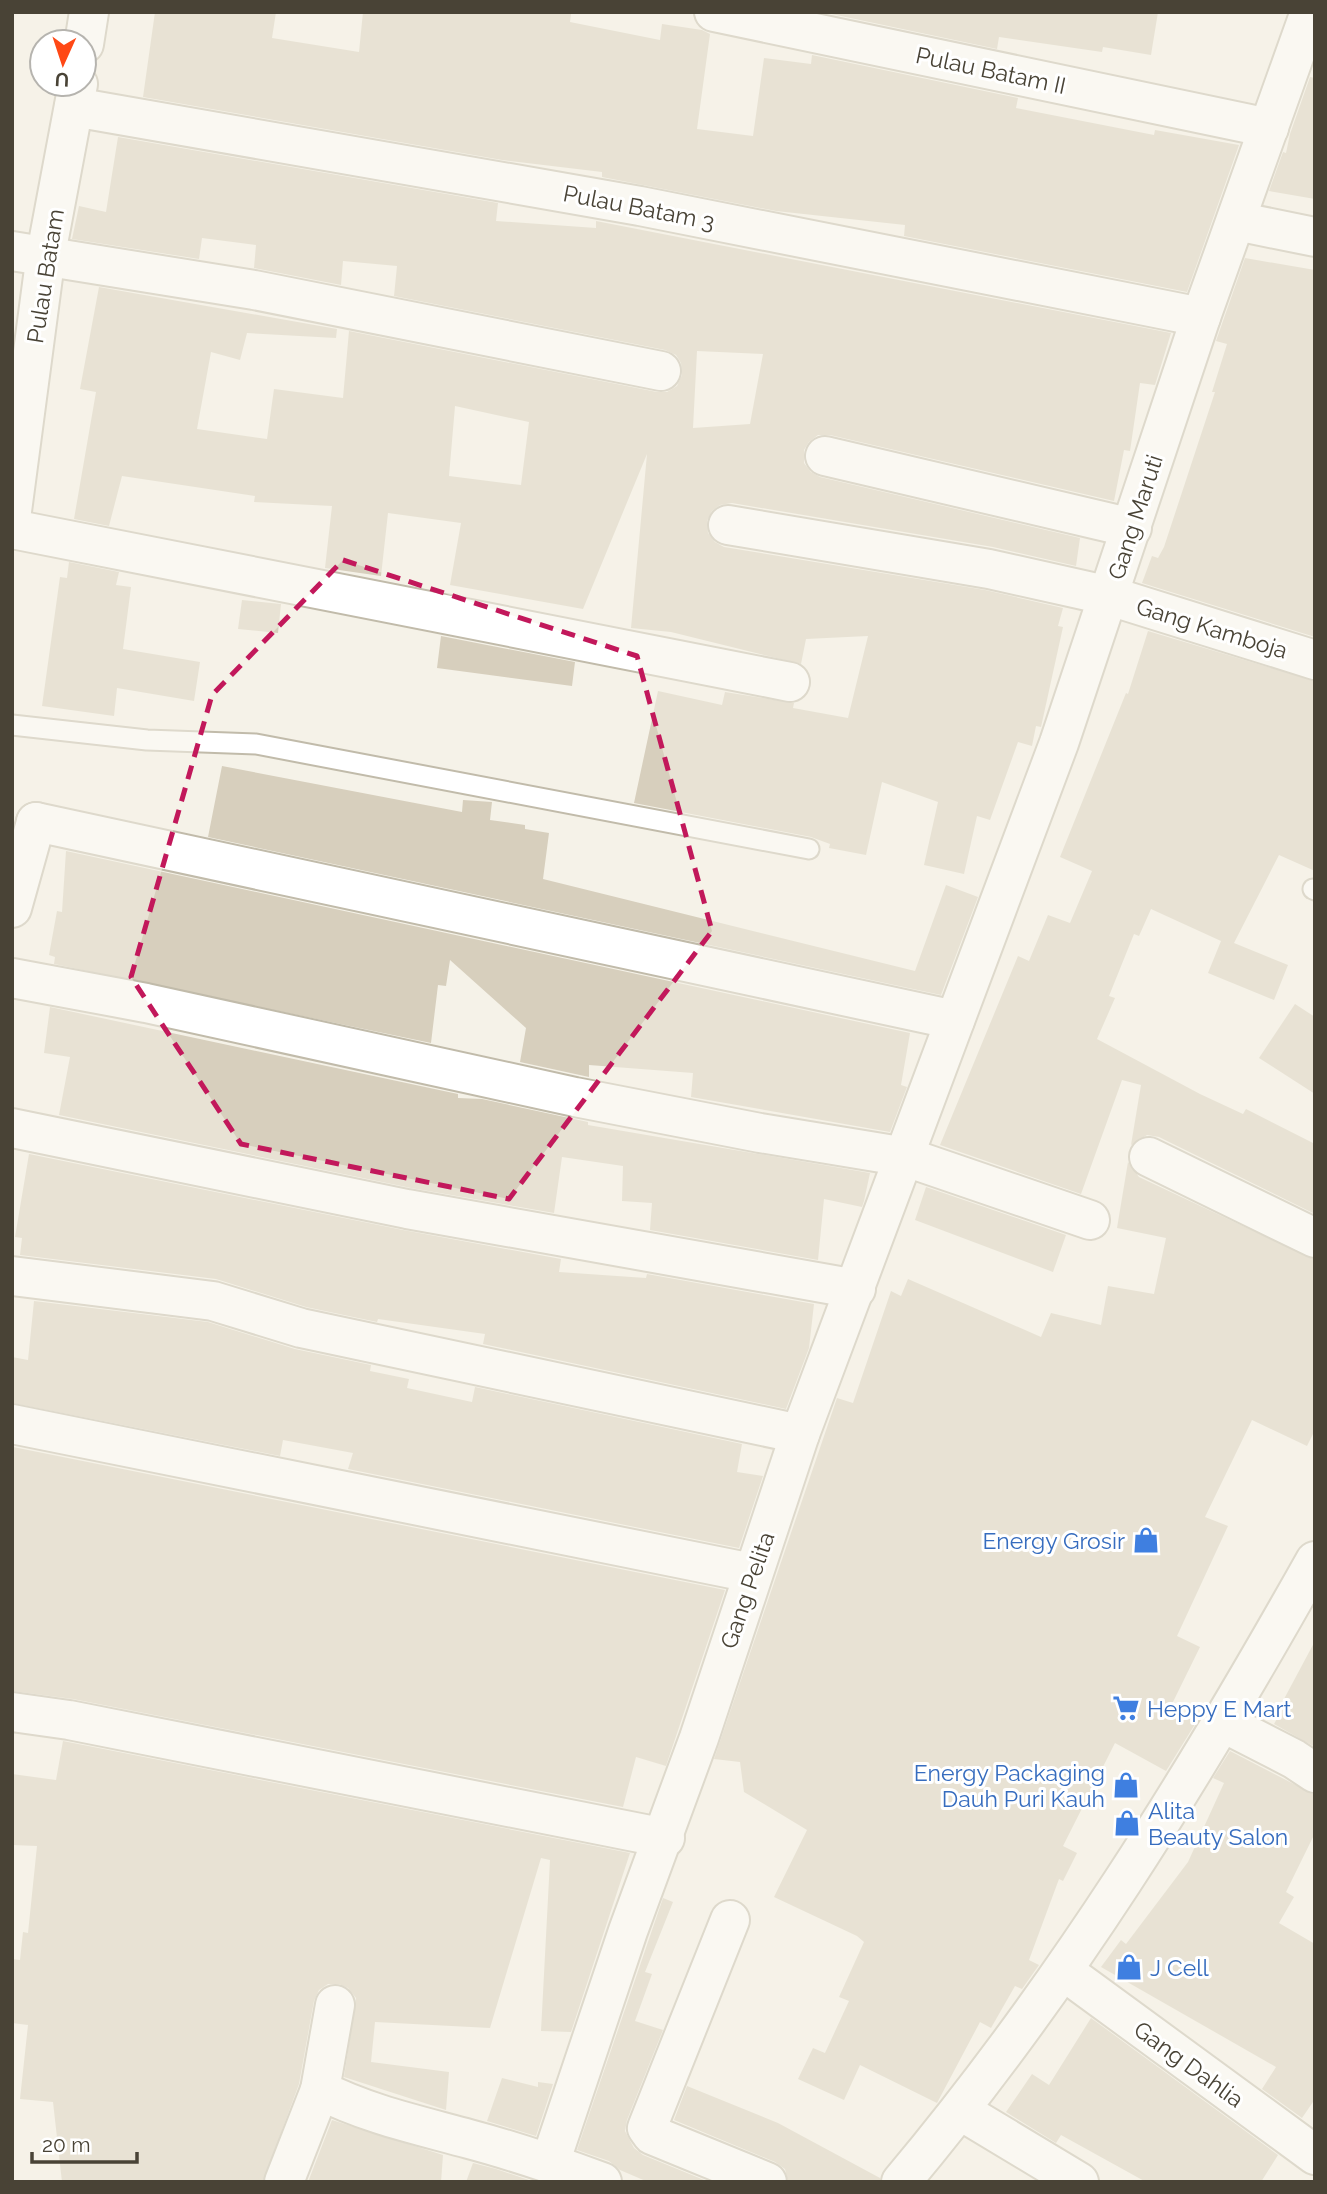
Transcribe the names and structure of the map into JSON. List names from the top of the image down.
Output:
{
  "streets": {
    "street": [
      "Pulau Batam II",
      "Pulau Batam 3",
      "Pulau Batam",
      "Gang Maruti",
      "Gang Kamboja",
      "Gang Pelita",
      "Gang Dahlia"
    ]
  },
  "crossings": [
    ["Pulau Batam II", "Gang Maruti"],
    ["Pulau Batam 3", "Gang Maruti"],
    ["Gang Maruti", "Gang Kamboja"],
    ["Gang Maruti", "Gang Pelita"]
  ],
  "places": {
    "shop": [
      "Energy Grosir",
      "Energy Packaging Dauh Puri Kauh",
      "Alita Beauty Salon",
      "J Cell"
    ],
    "supermarket": ["Heppy E Mart"]
  },
  "scale_bar": "20 m",
  "north": "bottom"
}
